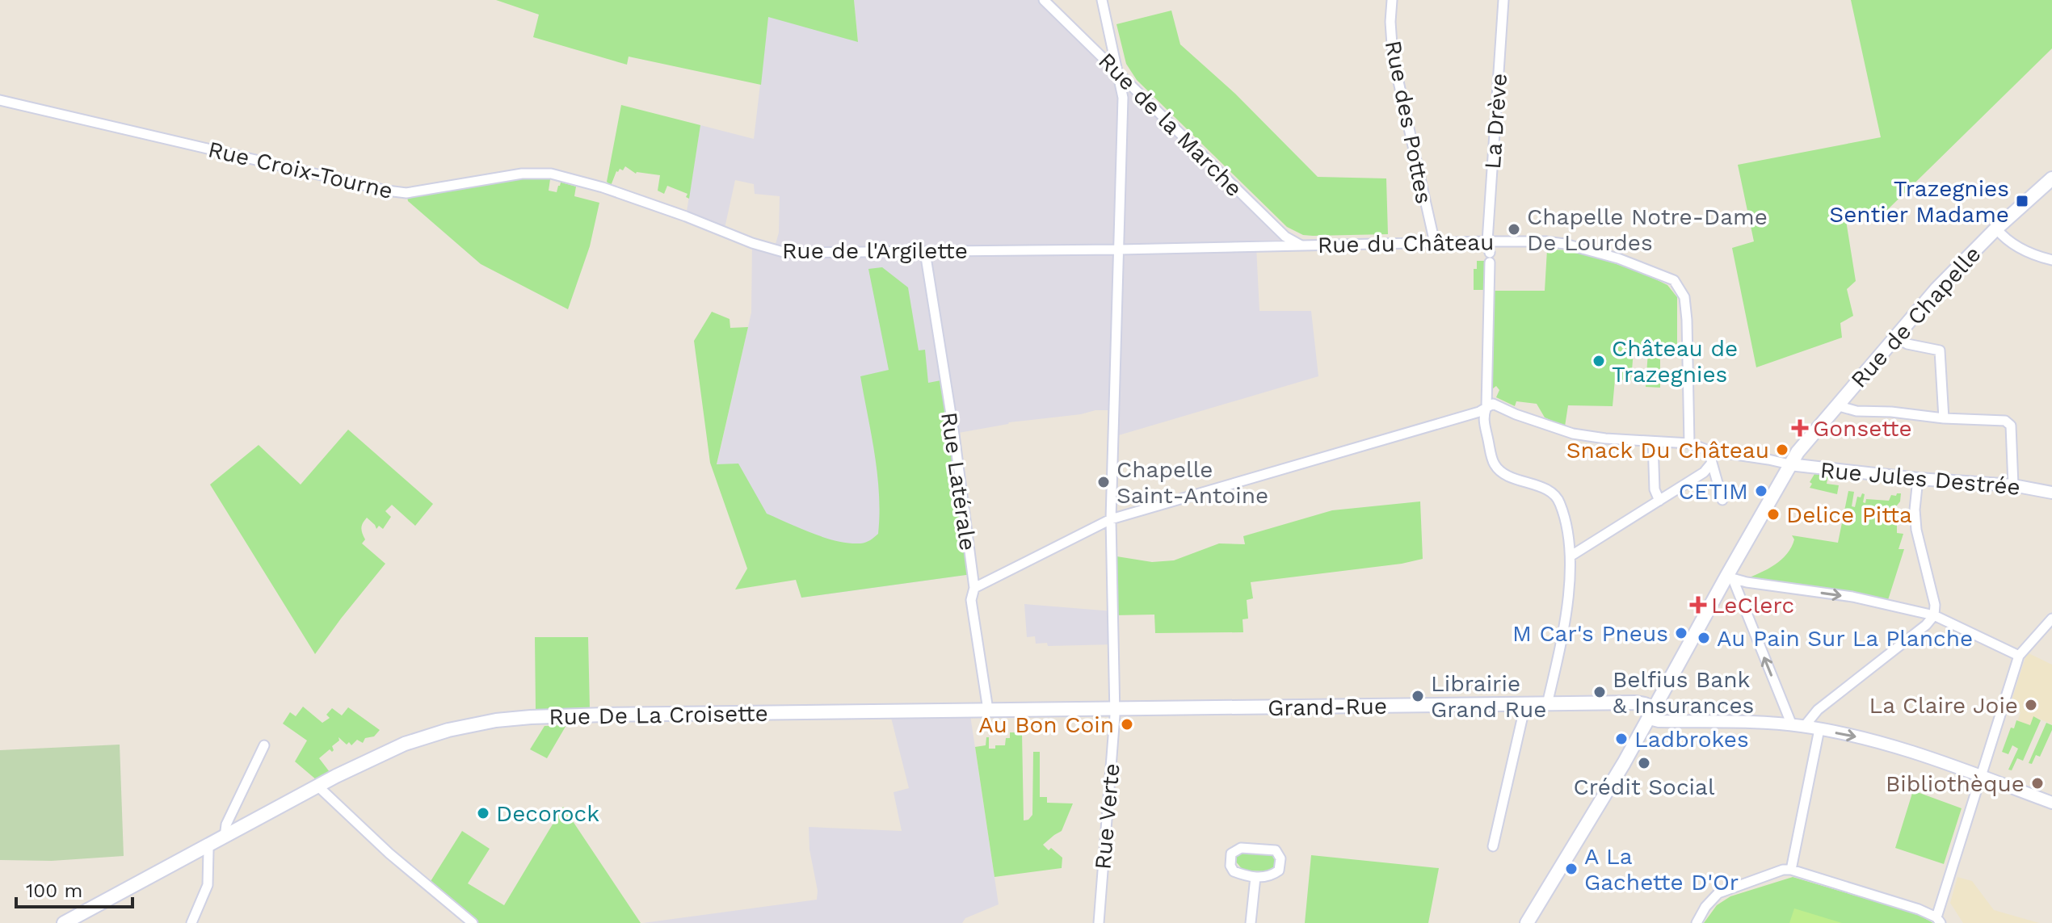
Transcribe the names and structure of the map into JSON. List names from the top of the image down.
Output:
{
  "streets": {
    "main road": ["Rue de Chapelle", "Grand-Rue", "Rue De La Croisette"],
    "street": [
      "La Drève",
      "Rue des Pottes",
      "Rue de la Marche",
      "Rue Croix-Tourne",
      "Rue du Château",
      "Rue de l'Argilette",
      "Rue Jules Destrée",
      "Rue Latérale",
      "Rue Verte"
    ]
  },
  "crossings": [
    ["La Drève", "Rue du Château"],
    ["La Drève", "Grand-Rue"],
    ["Rue des Pottes", "Rue du Château"],
    ["Rue de la Marche", "Rue du Château"],
    ["Rue de la Marche", "Rue Verte"],
    ["Rue Croix-Tourne", "Rue de l'Argilette"],
    ["Rue du Château", "Rue de l'Argilette"],
    ["Rue du Château", "Rue Verte"],
    ["Rue de l'Argilette", "Rue Latérale"],
    ["Rue de l'Argilette", "Rue Verte"],
    ["Rue de Chapelle", "Rue Jules Destrée"],
    ["Rue de Chapelle", "Grand-Rue"],
    ["Rue Latérale", "Rue De La Croisette"],
    ["Grand-Rue", "Rue De La Croisette"],
    ["Grand-Rue", "Rue Verte"],
    ["Rue De La Croisette", "Rue Verte"]
  ],
  "places": {
    "transit": ["Trazegnies Sentier Madame"],
    "other": [
      "Chapelle Notre-Dame De Lourdes",
      "Château de Trazegnies",
      "Snack Du Château",
      "Chapelle Saint-Antoine",
      "CETIM",
      "Delice Pitta",
      "M Car's Pneus",
      "Au Pain Sur La Planche",
      "Belfius Bank & Insurances",
      "Librairie Grand Rue",
      "La Claire Joie",
      "Au Bon Coin",
      "Ladbrokes",
      "Crédit Social",
      "Bibliothèque",
      "Decorock",
      "A La Gachette D'Or"
    ],
    "health": ["Gonsette", "LeClerc"]
  },
  "scale_bar": "100 m"
}
